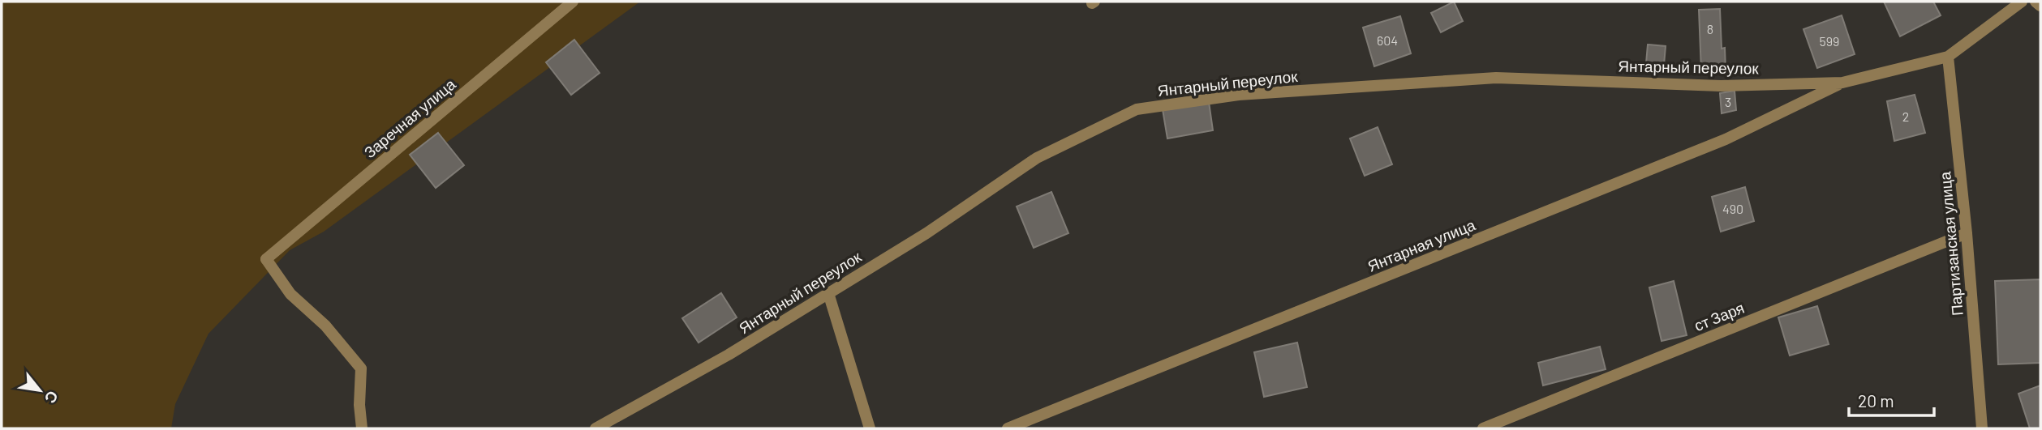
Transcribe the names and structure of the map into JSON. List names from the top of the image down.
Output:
{
  "streets": {
    "street": [
      "Янтарный переулок",
      "Заречная улица",
      "Партизанская улица",
      "Янтарная улица",
      "ст Заря"
    ]
  },
  "crossings": [
    ["Янтарный переулок", "Партизанская улица"],
    ["Янтарный переулок", "Янтарная улица"],
    ["Партизанская улица", "ст Заря"]
  ],
  "house_numbers": [
    "8",
    "604",
    "599",
    "3",
    "2",
    "490"
  ],
  "scale_bar": "20 m",
  "north": "bottom right"
}
